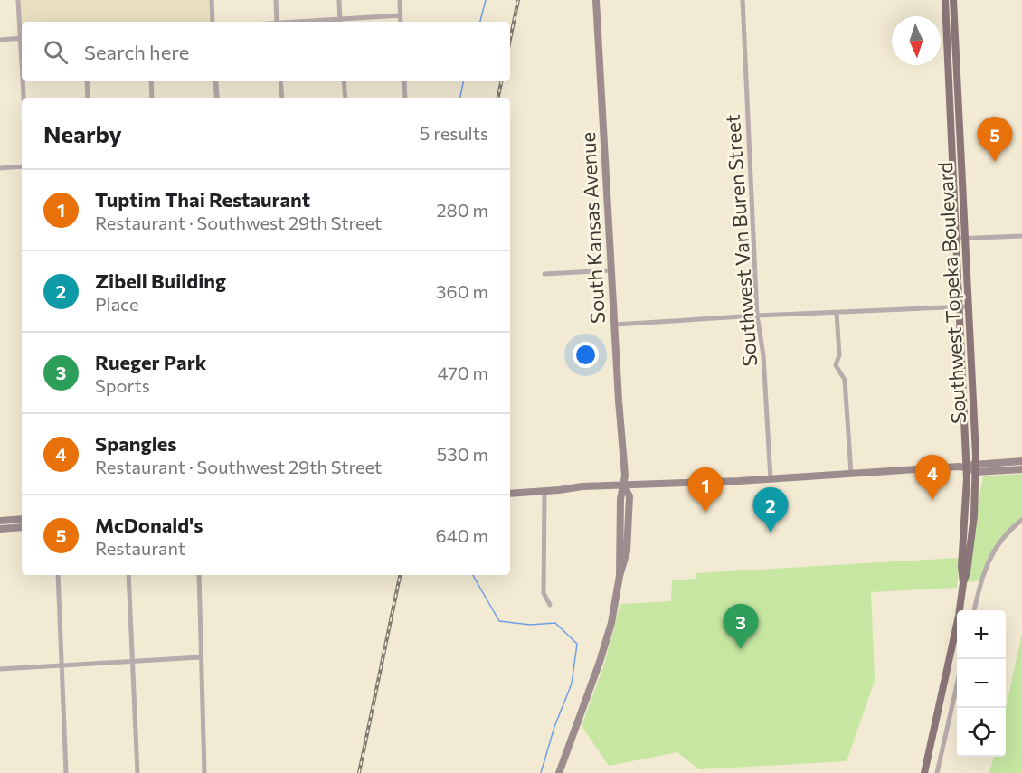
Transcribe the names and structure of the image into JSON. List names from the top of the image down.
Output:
{
  "streets": {
    "main road": ["South Kansas Avenue", "Southwest Topeka Boulevard"],
    "street": ["Southwest Van Buren Street"]
  },
  "north": "bottom",
  "page": {
    "search": "Search here",
    "heading": ["Nearby", "5 results"],
    "pins": [
      "5",
      "4",
      "1",
      "2",
      "3"
    ],
    "list": [
      {
        "mark": "1",
        "name": "Tuptim Thai Restaurant",
        "note": "Restaurant · Southwest 29th Street",
        "value": "280 m"
      },
      {
        "mark": "2",
        "name": "Zibell Building",
        "note": "Place",
        "value": "360 m"
      },
      {
        "mark": "3",
        "name": "Rueger Park",
        "note": "Sports",
        "value": "470 m"
      },
      {
        "mark": "4",
        "name": "Spangles",
        "note": "Restaurant · Southwest 29th Street",
        "value": "530 m"
      },
      {
        "mark": "5",
        "name": "McDonald's",
        "note": "Restaurant",
        "value": "640 m"
      }
    ],
    "map_buttons": ["+", "−"]
  }
}
